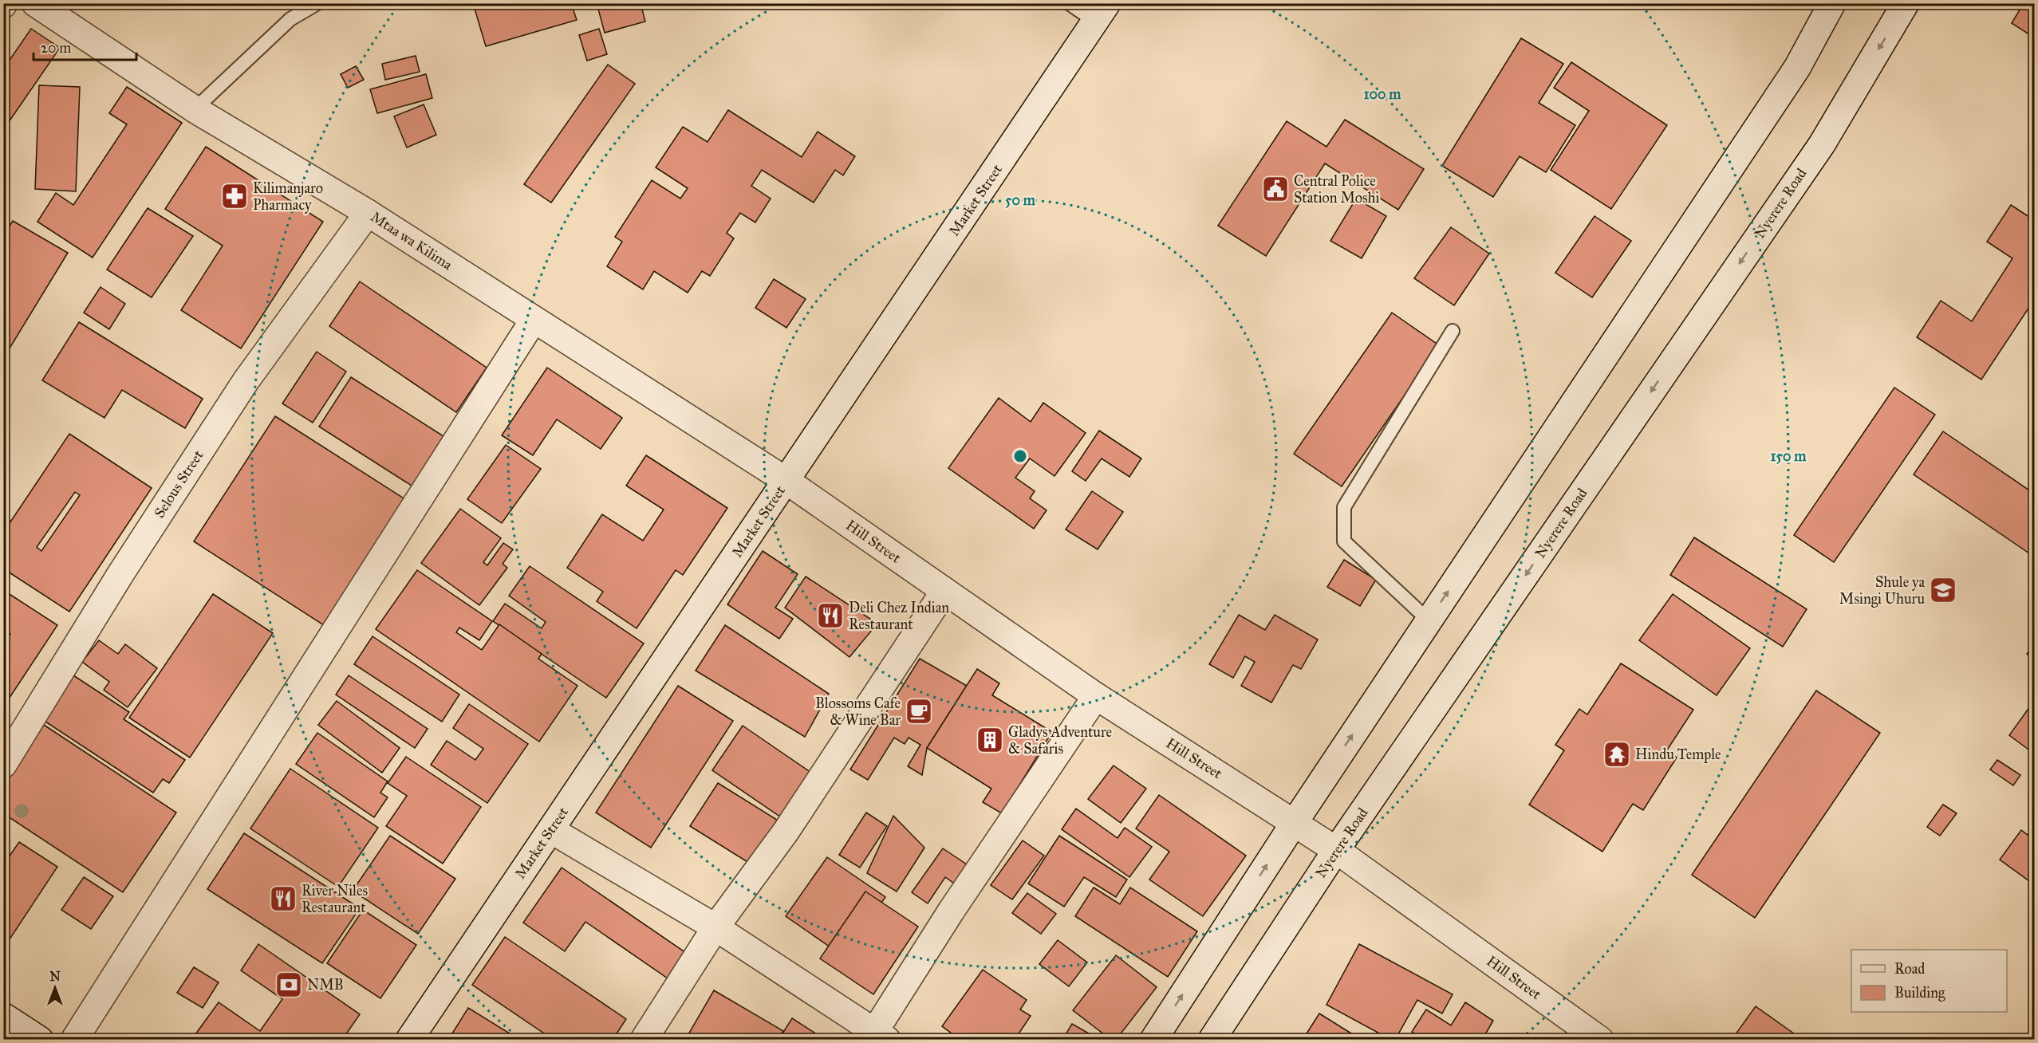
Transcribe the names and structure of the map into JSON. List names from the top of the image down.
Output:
{
  "streets": {
    "street": [
      "Market Street",
      "Nyerere Road",
      "Mtaa wa Kilima",
      "Selous Street",
      "Hill Street"
    ]
  },
  "crossings": [
    ["Market Street", "Mtaa wa Kilima"],
    ["Market Street", "Hill Street"],
    ["Nyerere Road", "Hill Street"],
    ["Mtaa wa Kilima", "Selous Street"],
    ["Mtaa wa Kilima", "Hill Street"]
  ],
  "places": {
    "public building": ["Central Police Station Moshi"],
    "pharmacy": ["Kilimanjaro Pharmacy"],
    "school or university": ["Shule ya Msingi Uhuru"],
    "restaurant": ["Deli Chez Indian Restaurant", "River Niles Restaurant"],
    "cafe": ["Blossoms Cafe & Wine Bar"],
    "building": ["Gladys Adventure & Safaris"],
    "temple": ["Hindu Temple"],
    "bank": ["NMB"]
  },
  "legend": ["Road", "Building"],
  "scale_bar": "20 m",
  "north": "top",
  "rings": ["100 m", "50 m", "150 m"]
}
